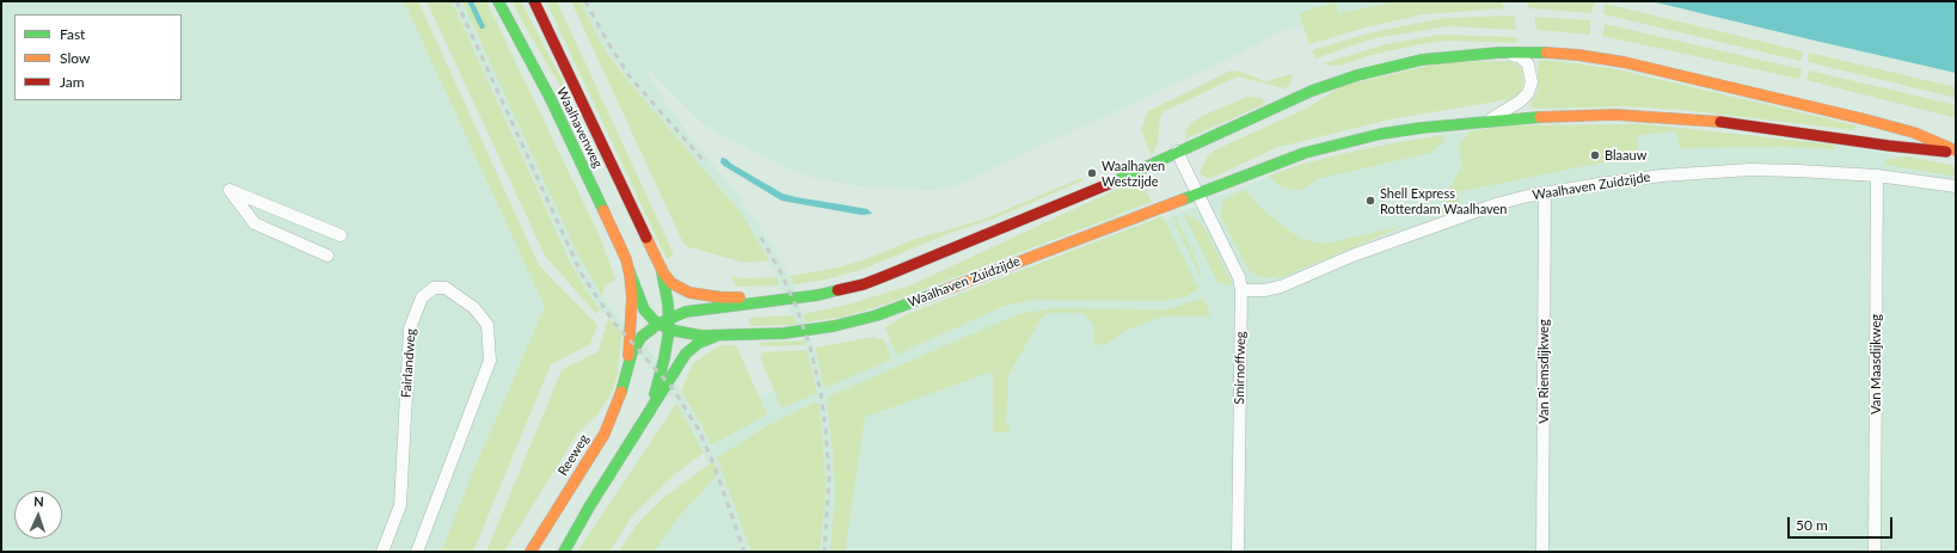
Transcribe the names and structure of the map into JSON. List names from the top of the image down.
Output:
{
  "streets": {
    "main road": ["Waalhavenweg", "Waalhaven Zuidzijde", "Reeweg"],
    "street": [
      "Fairlandweg",
      "Van Maasdijkweg",
      "Smirnoffweg",
      "Van Riemsdijkweg"
    ]
  },
  "crossings": [
    ["Waalhavenweg", "Waalhaven Zuidzijde"],
    ["Waalhavenweg", "Reeweg"],
    ["Waalhaven Zuidzijde", "Van Maasdijkweg"],
    ["Waalhaven Zuidzijde", "Smirnoffweg"],
    ["Waalhaven Zuidzijde", "Van Riemsdijkweg"],
    ["Waalhaven Zuidzijde", "Reeweg"]
  ],
  "places": ["Blaauw", "Waalhaven Westzijde", "Shell Express Rotterdam Waalhaven"],
  "legend": ["Fast", "Slow", "Jam"],
  "scale_bar": "50 m",
  "north": "top"
}
